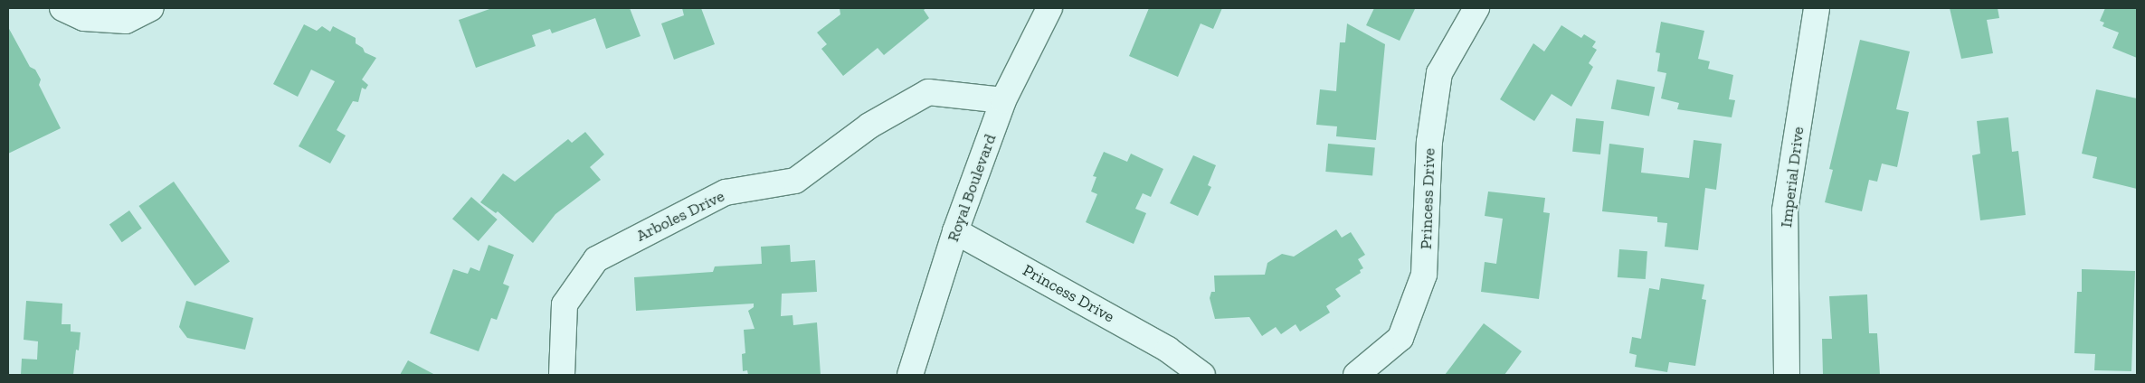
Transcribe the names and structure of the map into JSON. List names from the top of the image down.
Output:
{
  "streets": {
    "street": [
      "Imperial Drive",
      "Royal Boulevard",
      "Princess Drive",
      "Arboles Drive"
    ]
  },
  "crossings": [
    ["Royal Boulevard", "Princess Drive"],
    ["Royal Boulevard", "Arboles Drive"]
  ]
}
